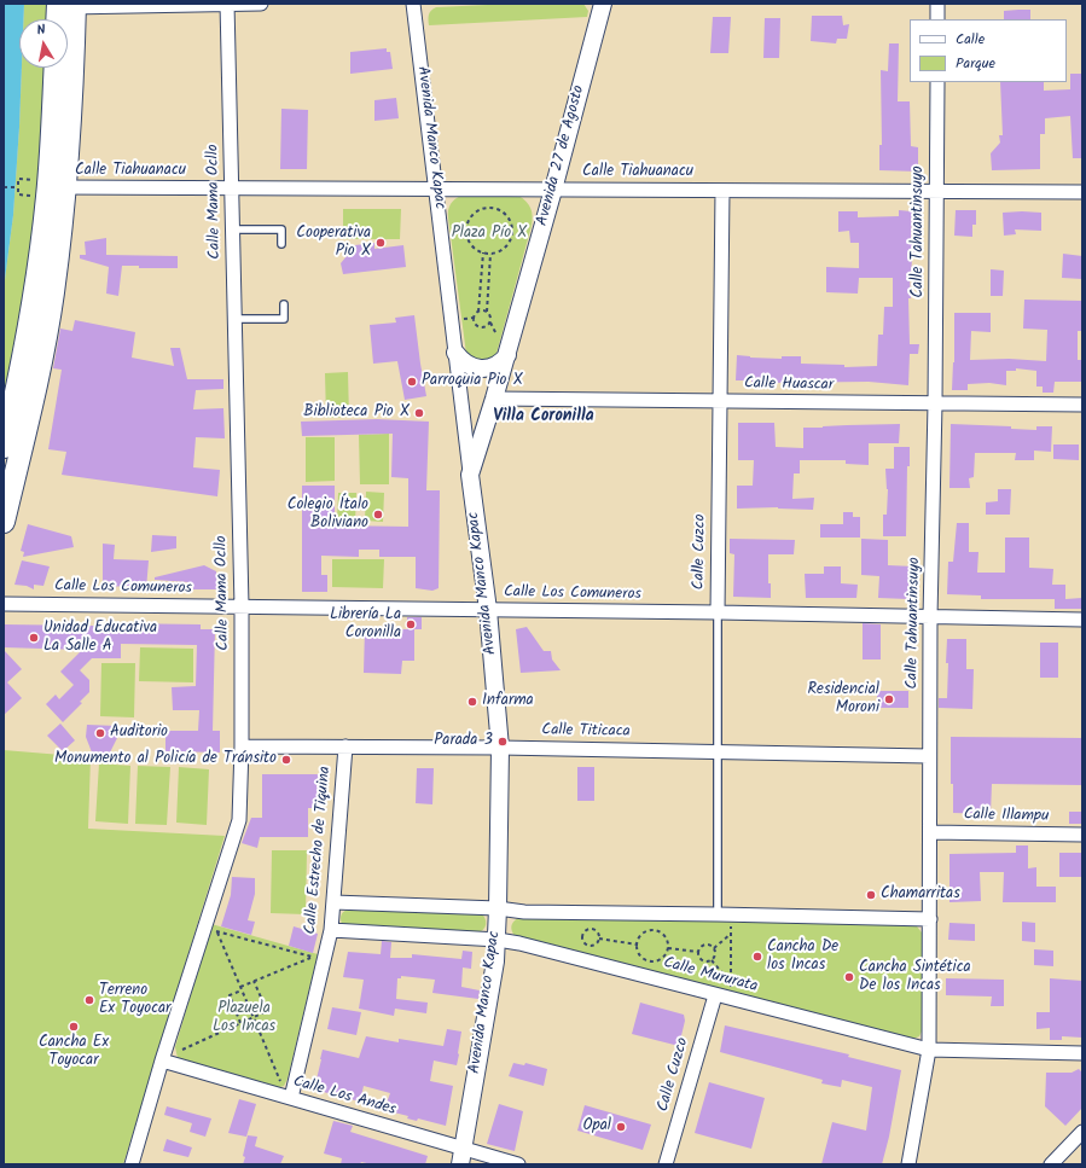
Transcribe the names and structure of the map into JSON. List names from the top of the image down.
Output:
{
  "streets": {
    "street": [
      "Avenida Manco Kapac",
      "Avenida 27 de Agosto",
      "Calle Tiahuanacu",
      "Calle Mama Ocllo",
      "Calle Tahuantinsuyo",
      "Calle Huascar",
      "Calle Cuzco",
      "Calle Los Comuneros",
      "Calle Titicaca",
      "Calle Illampu",
      "Calle Estrecho de Tiquina",
      "Calle Mururata",
      "Calle Los Andes"
    ]
  },
  "crossings": [
    ["Avenida Manco Kapac", "Avenida 27 de Agosto"],
    ["Avenida Manco Kapac", "Calle Tiahuanacu"],
    ["Avenida Manco Kapac", "Calle Los Comuneros"],
    ["Avenida Manco Kapac", "Calle Titicaca"],
    ["Avenida Manco Kapac", "Calle Mururata"],
    ["Avenida Manco Kapac", "Calle Los Andes"],
    ["Avenida 27 de Agosto", "Calle Tiahuanacu"],
    ["Avenida 27 de Agosto", "Calle Huascar"],
    ["Calle Tiahuanacu", "Calle Mama Ocllo"],
    ["Calle Tiahuanacu", "Calle Tahuantinsuyo"],
    ["Calle Tiahuanacu", "Calle Cuzco"],
    ["Calle Mama Ocllo", "Calle Los Comuneros"],
    ["Calle Mama Ocllo", "Calle Titicaca"],
    ["Calle Mama Ocllo", "Calle Los Andes"],
    ["Calle Tahuantinsuyo", "Calle Huascar"],
    ["Calle Tahuantinsuyo", "Calle Los Comuneros"],
    ["Calle Tahuantinsuyo", "Calle Titicaca"],
    ["Calle Tahuantinsuyo", "Calle Illampu"],
    ["Calle Tahuantinsuyo", "Calle Mururata"],
    ["Calle Huascar", "Calle Cuzco"],
    ["Calle Cuzco", "Calle Los Comuneros"],
    ["Calle Cuzco", "Calle Titicaca"],
    ["Calle Cuzco", "Calle Mururata"],
    ["Calle Titicaca", "Calle Estrecho de Tiquina"],
    ["Calle Estrecho de Tiquina", "Calle Mururata"],
    ["Calle Estrecho de Tiquina", "Calle Los Andes"]
  ],
  "districts": ["Villa Coronilla"],
  "parks": ["Plaza Pío X", "Plazuela Los Incas"],
  "places": [
    "Cooperativa Pio X",
    "Parroquia Pio X",
    "Biblioteca Pio X",
    "Colegio Ítalo Boliviano",
    "Librería La Coronilla",
    "Unidad Educativa La Salle A",
    "Residencial Moroni",
    "Infarma",
    "Auditorio",
    "Parada 3",
    "Monumento al Policía de Tránsito",
    "Chamarritas",
    "Cancha De los Incas",
    "Cancha Sintética De los Incas",
    "Terreno Ex Toyocar",
    "Cancha Ex Toyocar",
    "Opal"
  ],
  "legend": ["Calle", "Parque"],
  "north": "top"
}
